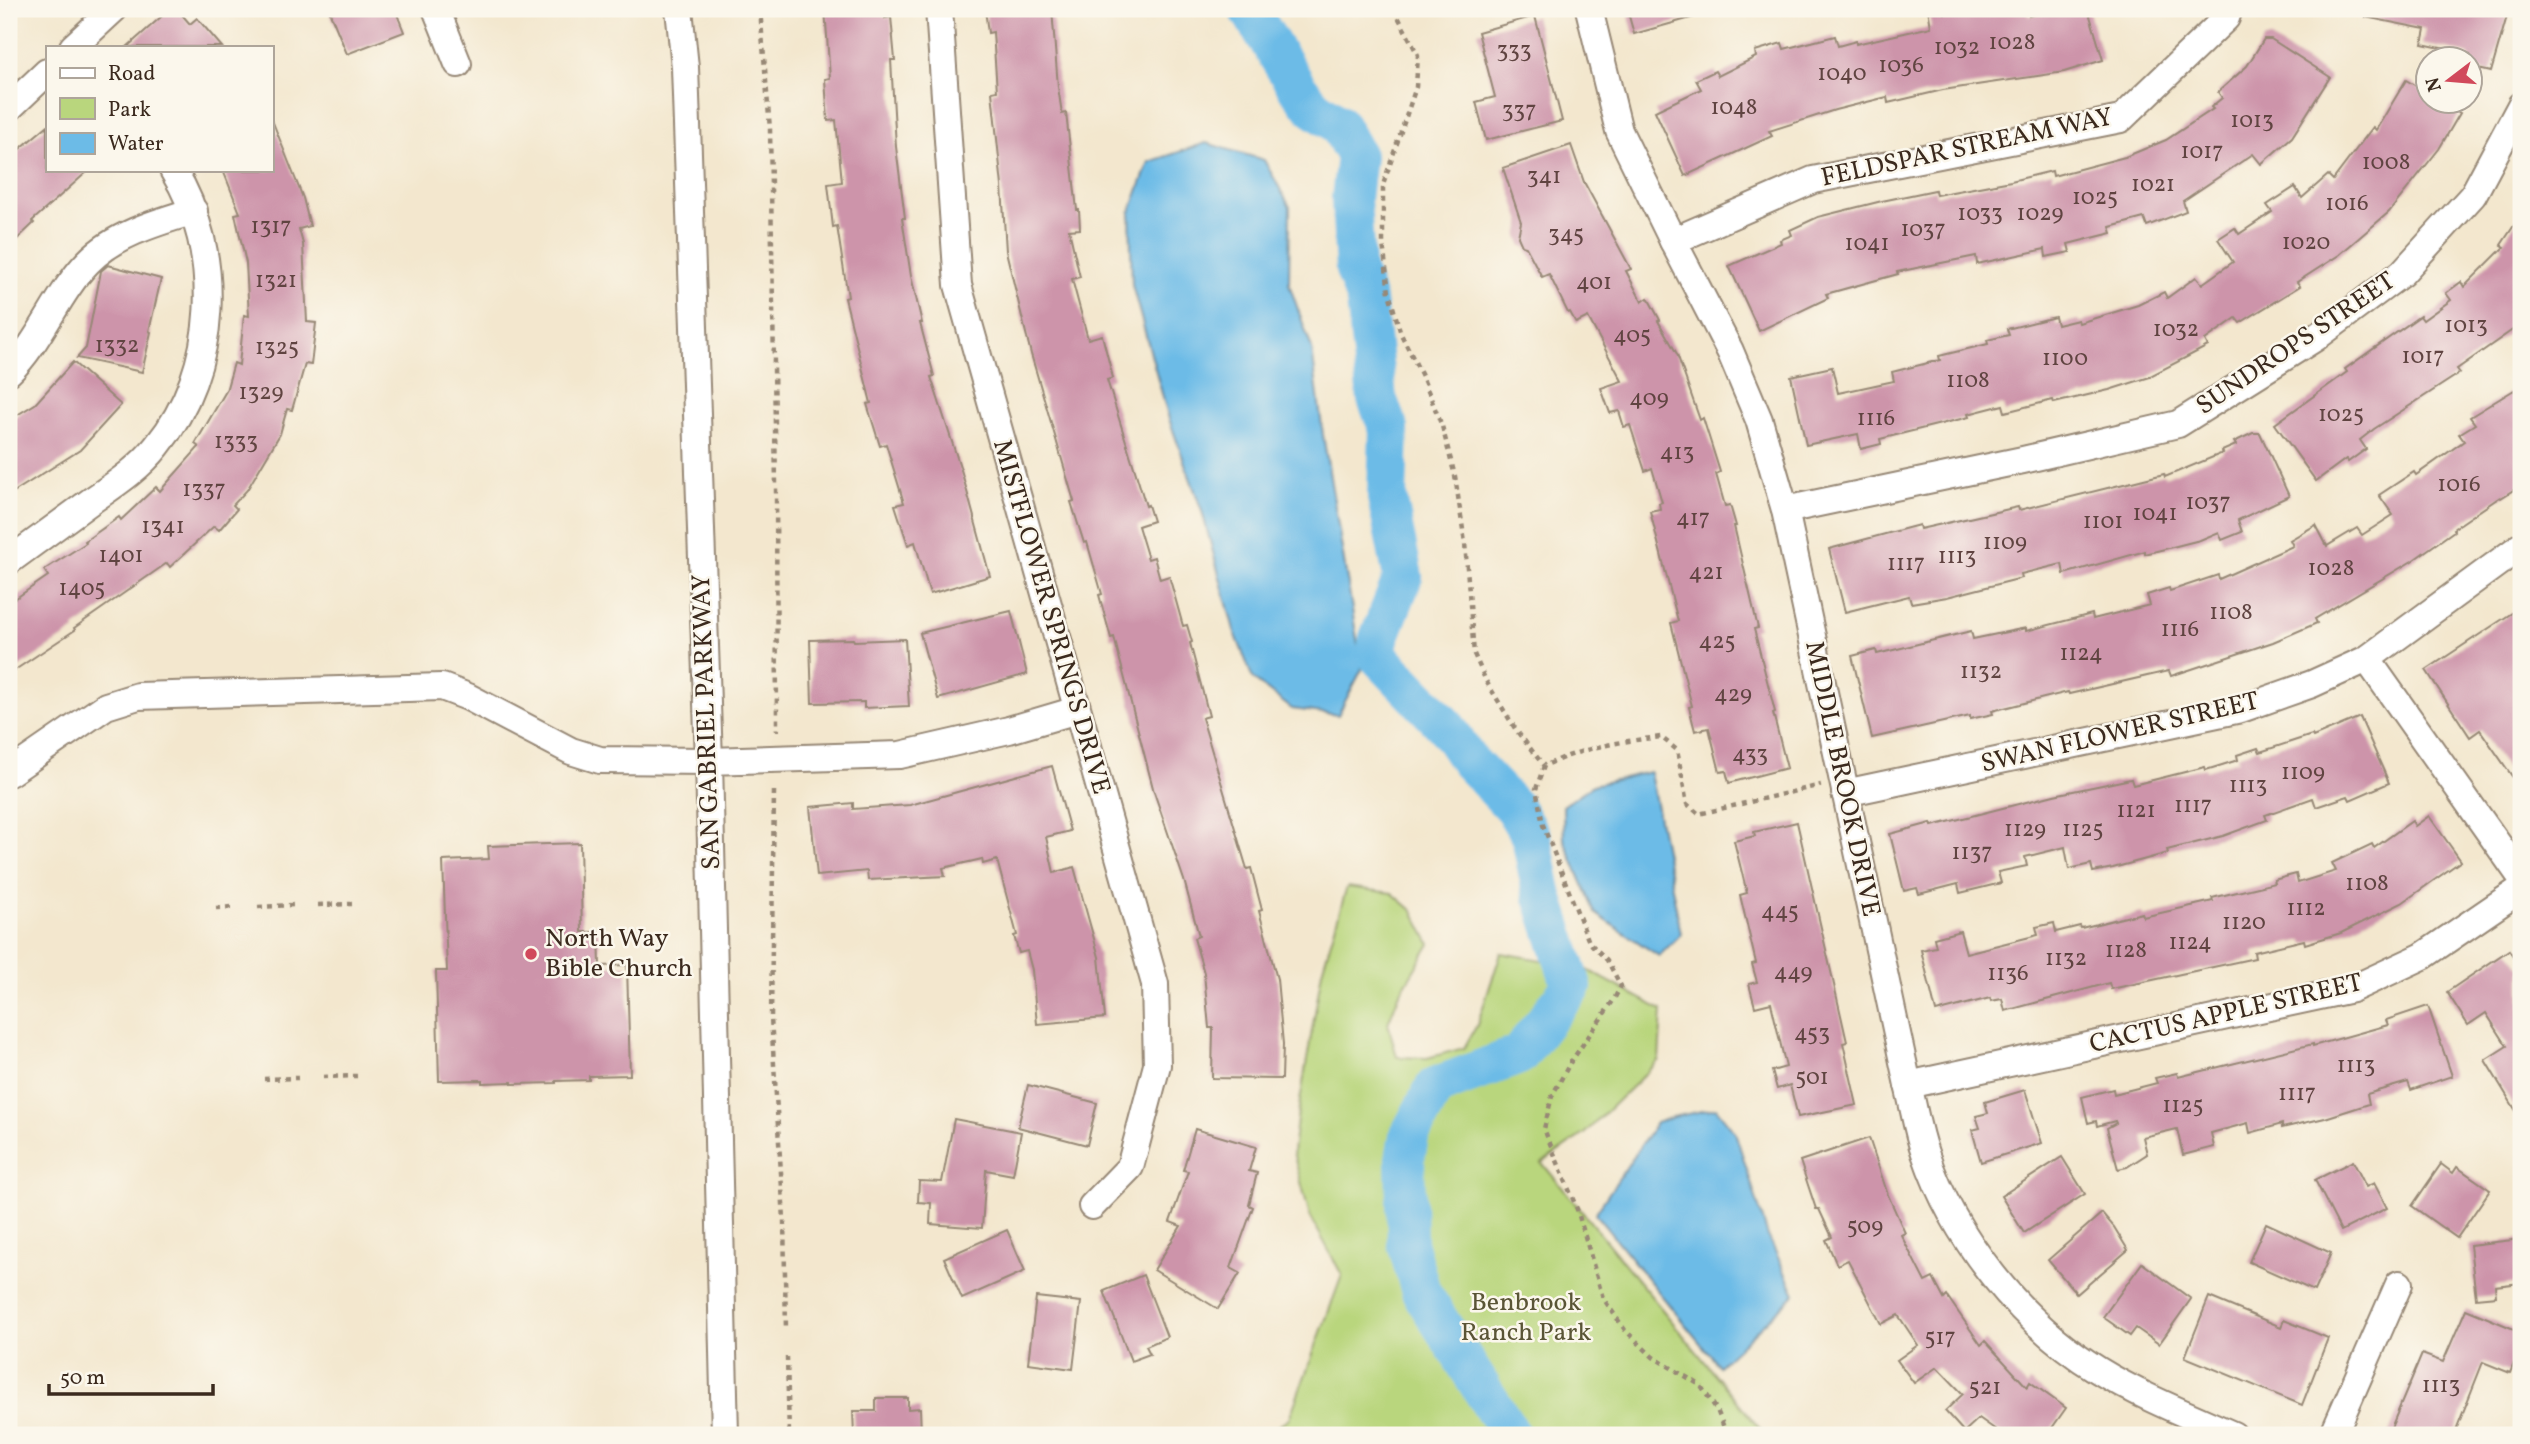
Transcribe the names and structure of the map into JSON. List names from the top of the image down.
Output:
{
  "streets": {
    "street": [
      "FELDSPAR STREAM WAY",
      "SUNDROPS STREET",
      "MISTFLOWER SPRINGS DRIVE",
      "SAN GABRIEL PARKWAY",
      "SWAN FLOWER STREET",
      "MIDDLE BROOK DRIVE",
      "CACTUS APPLE STREET"
    ]
  },
  "crossings": [
    ["FELDSPAR STREAM WAY", "MIDDLE BROOK DRIVE"],
    ["SUNDROPS STREET", "MIDDLE BROOK DRIVE"],
    ["SWAN FLOWER STREET", "MIDDLE BROOK DRIVE"],
    ["MIDDLE BROOK DRIVE", "CACTUS APPLE STREET"]
  ],
  "parks": ["Benbrook Ranch Park"],
  "places": ["North Way Bible Church"],
  "house_numbers": [
    "1028",
    "1032",
    "333",
    "1036",
    "1040",
    "1048",
    "337",
    "1013",
    "1017",
    "1008",
    "341",
    "1021",
    "1025",
    "1016",
    "1033",
    "1029",
    "1317",
    "1037",
    "345",
    "1020",
    "1041",
    "1321",
    "401",
    "1013",
    "1032",
    "405",
    "1332",
    "1325",
    "1017",
    "1100",
    "1108",
    "1329",
    "409",
    "1025",
    "1116",
    "1333",
    "413",
    "1016",
    "1337",
    "1037",
    "1041",
    "417",
    "1101",
    "1341",
    "1109",
    "1401",
    "1113",
    "1117",
    "1028",
    "421",
    "1405",
    "1108",
    "1116",
    "425",
    "1124",
    "1132",
    "429",
    "433",
    "1109",
    "1113",
    "1117",
    "1121",
    "1129",
    "1125",
    "1137",
    "1108",
    "1112",
    "445",
    "1120",
    "1124",
    "1128",
    "1132",
    "449",
    "1136",
    "453",
    "1113",
    "501",
    "1117",
    "1125",
    "509",
    "517",
    "1113",
    "521"
  ],
  "legend": ["Road", "Park", "Water"],
  "scale_bar": "50 m",
  "north": "left"
}
